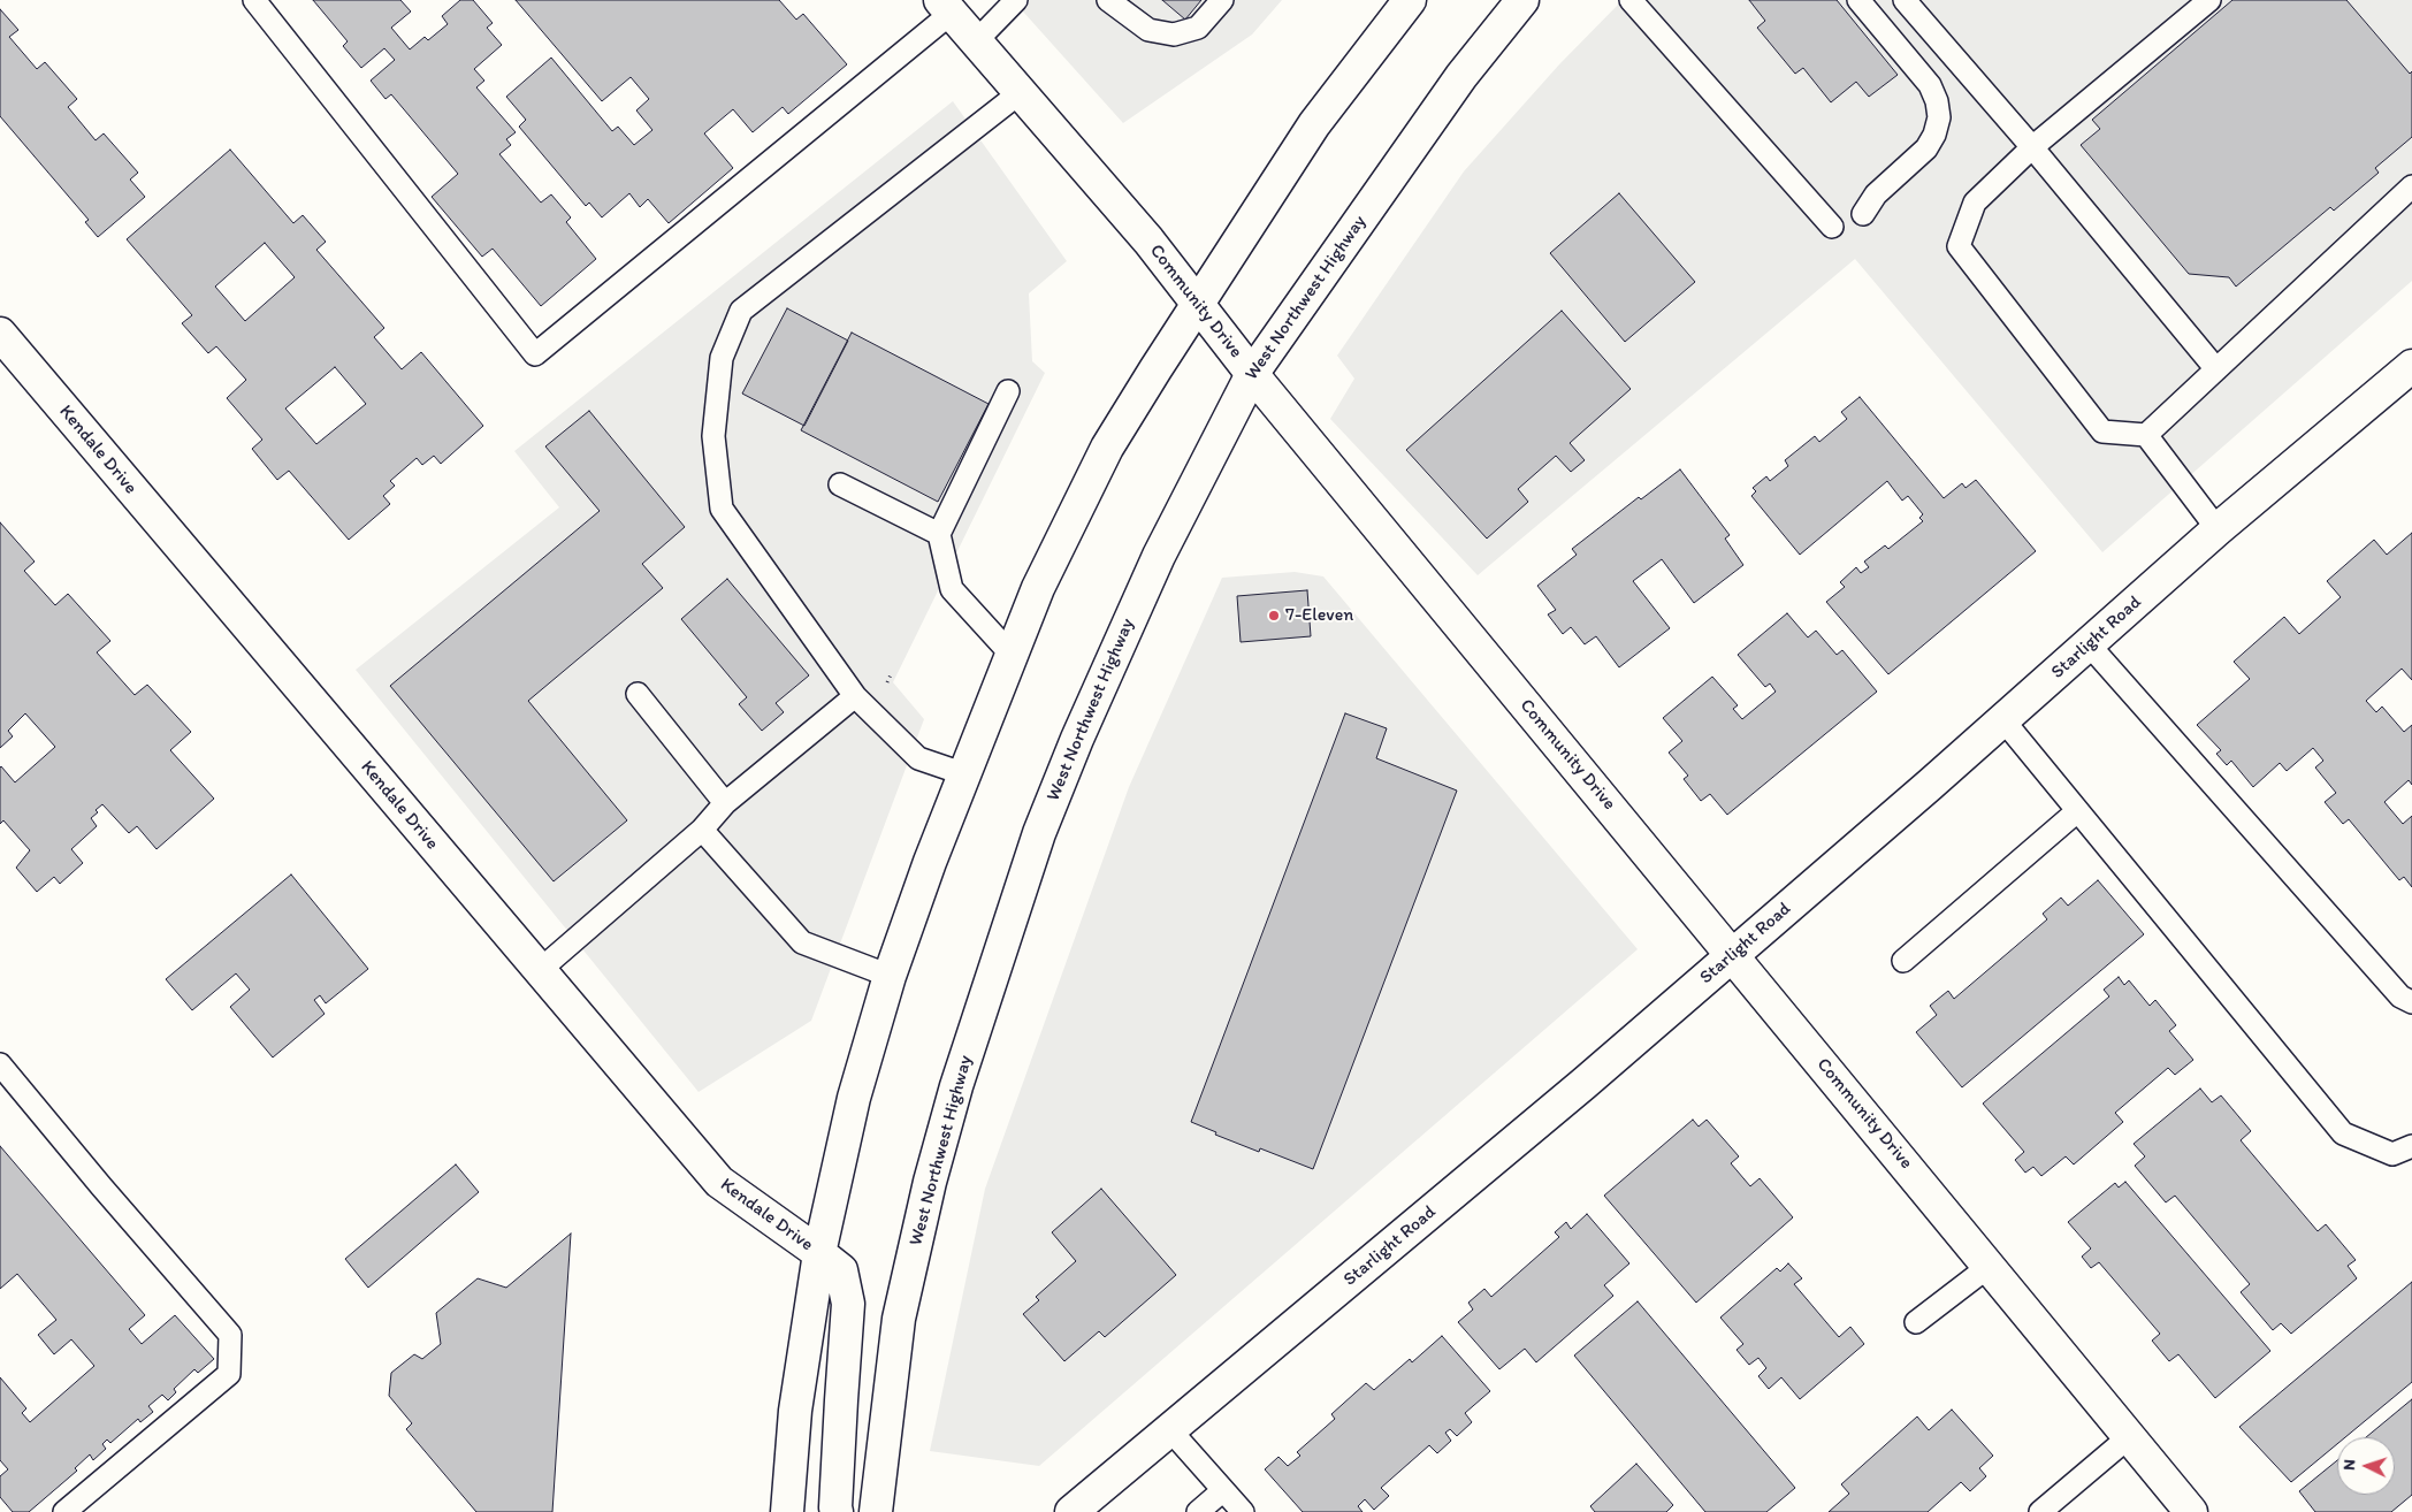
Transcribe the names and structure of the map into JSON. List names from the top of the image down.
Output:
{
  "streets": {
    "street": [
      "West Northwest Highway",
      "Community Drive",
      "Kendale Drive",
      "Starlight Road"
    ]
  },
  "crossings": [
    ["West Northwest Highway", "Community Drive"],
    ["Community Drive", "Starlight Road"]
  ],
  "places": ["7-Eleven"],
  "north": "left"
}
